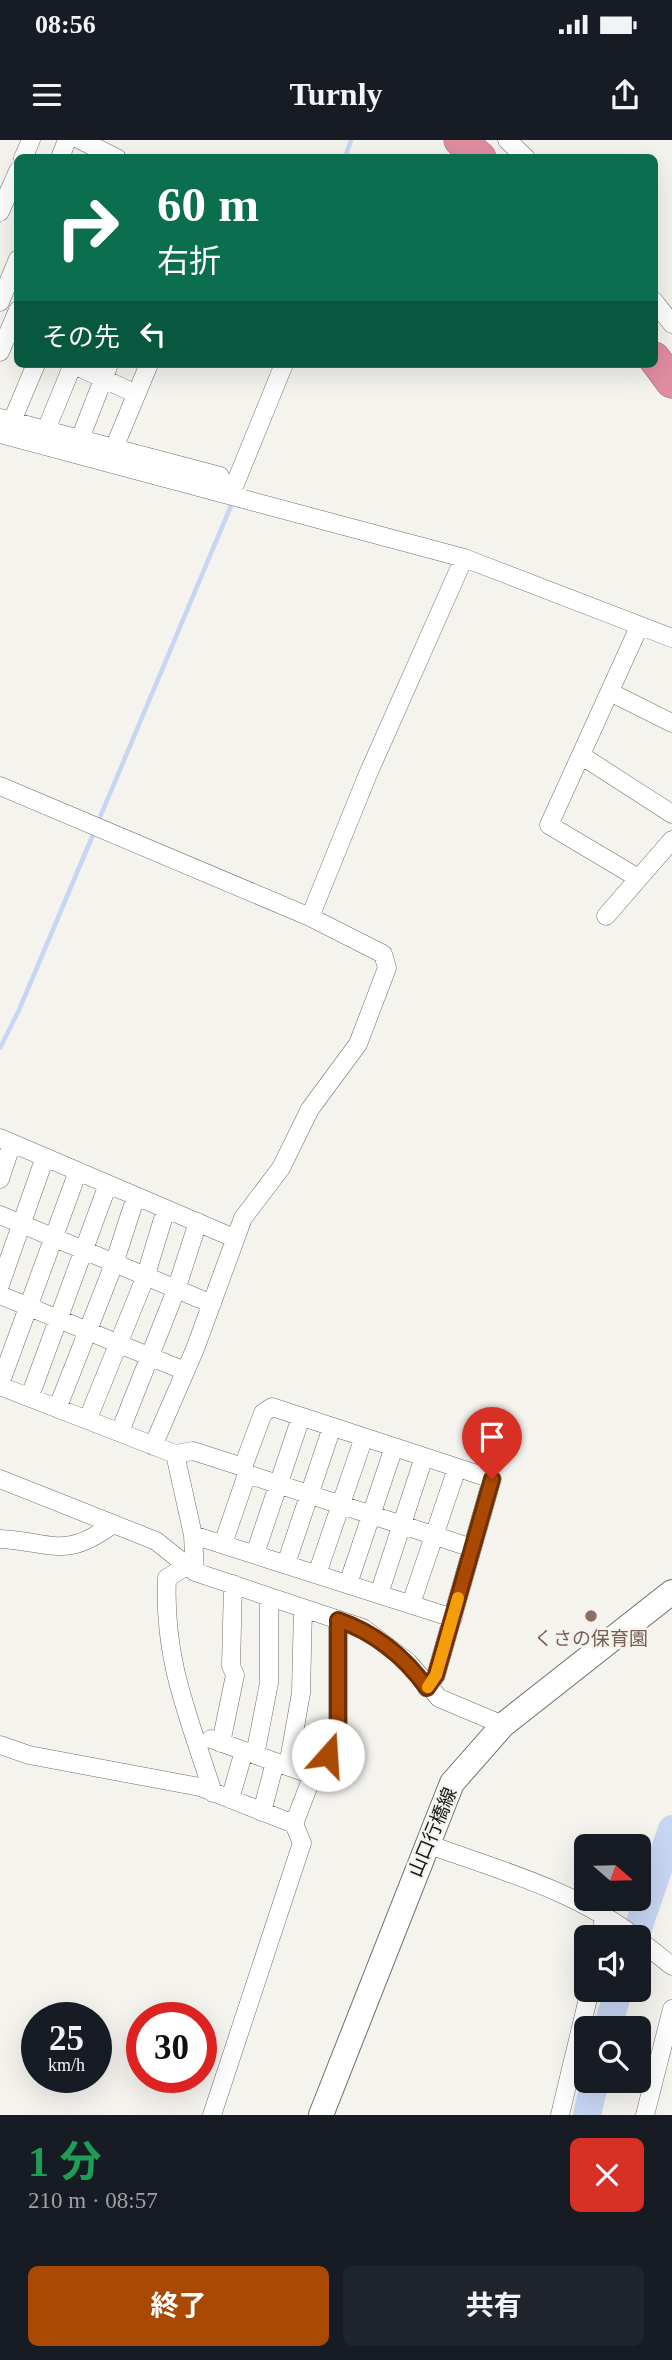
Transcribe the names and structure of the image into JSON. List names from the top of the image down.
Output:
{
  "streets": {
    "main road": ["山口行橋線"]
  },
  "places": ["くさの保育園"],
  "north": "right",
  "page": {
    "status": "08:56",
    "header": "Turnly",
    "turn": ["60 m", "右折"],
    "then": "その先",
    "speed": "25 km/h",
    "limit": "30",
    "heading": ["1 分", "210 m · 08:57"],
    "buttons": ["終了", "共有"]
  }
}
